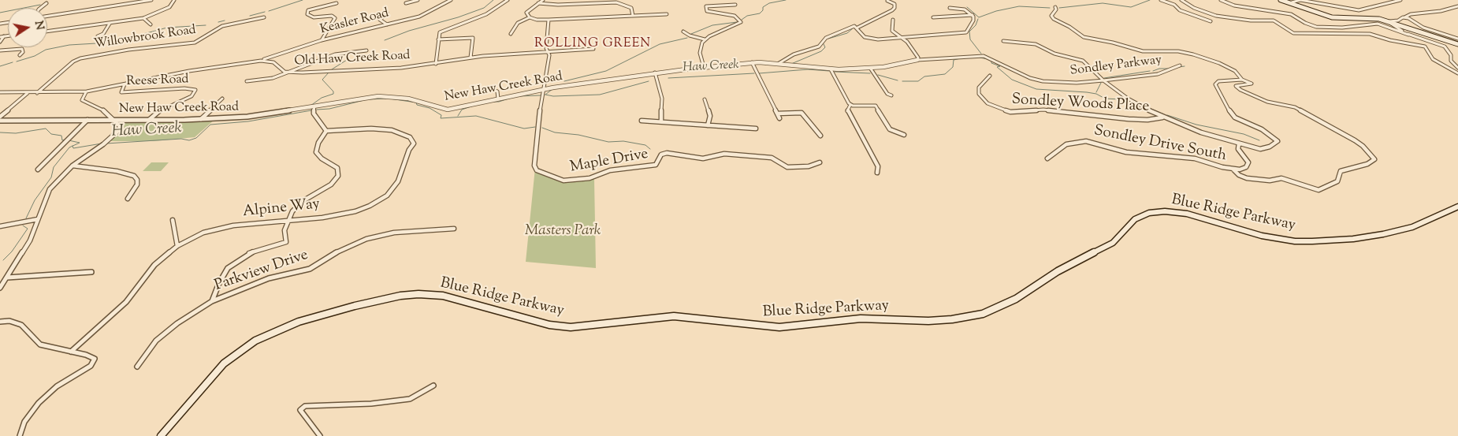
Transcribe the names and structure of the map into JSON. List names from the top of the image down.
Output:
{
  "streets": {
    "main road": ["Blue Ridge Parkway"],
    "street": [
      "Keasler Road",
      "Willowbrook Road",
      "Old Haw Creek Road",
      "Sondley Parkway",
      "Reese Road",
      "New Haw Creek Road",
      "Sondley Woods Place",
      "Sondley Drive South",
      "Maple Drive",
      "Alpine Way",
      "Parkview Drive"
    ]
  },
  "crossings": [
    ["Keasler Road", "Old Haw Creek Road"],
    ["Willowbrook Road", "Old Haw Creek Road"],
    ["Old Haw Creek Road", "Reese Road"],
    ["Old Haw Creek Road", "Maple Drive"],
    ["Sondley Parkway", "New Haw Creek Road"],
    ["Reese Road", "New Haw Creek Road"],
    ["New Haw Creek Road", "Maple Drive"]
  ],
  "districts": ["ROLLING GREEN"],
  "water": ["Haw Creek"],
  "parks": ["Masters Park"],
  "north": "right"
}
